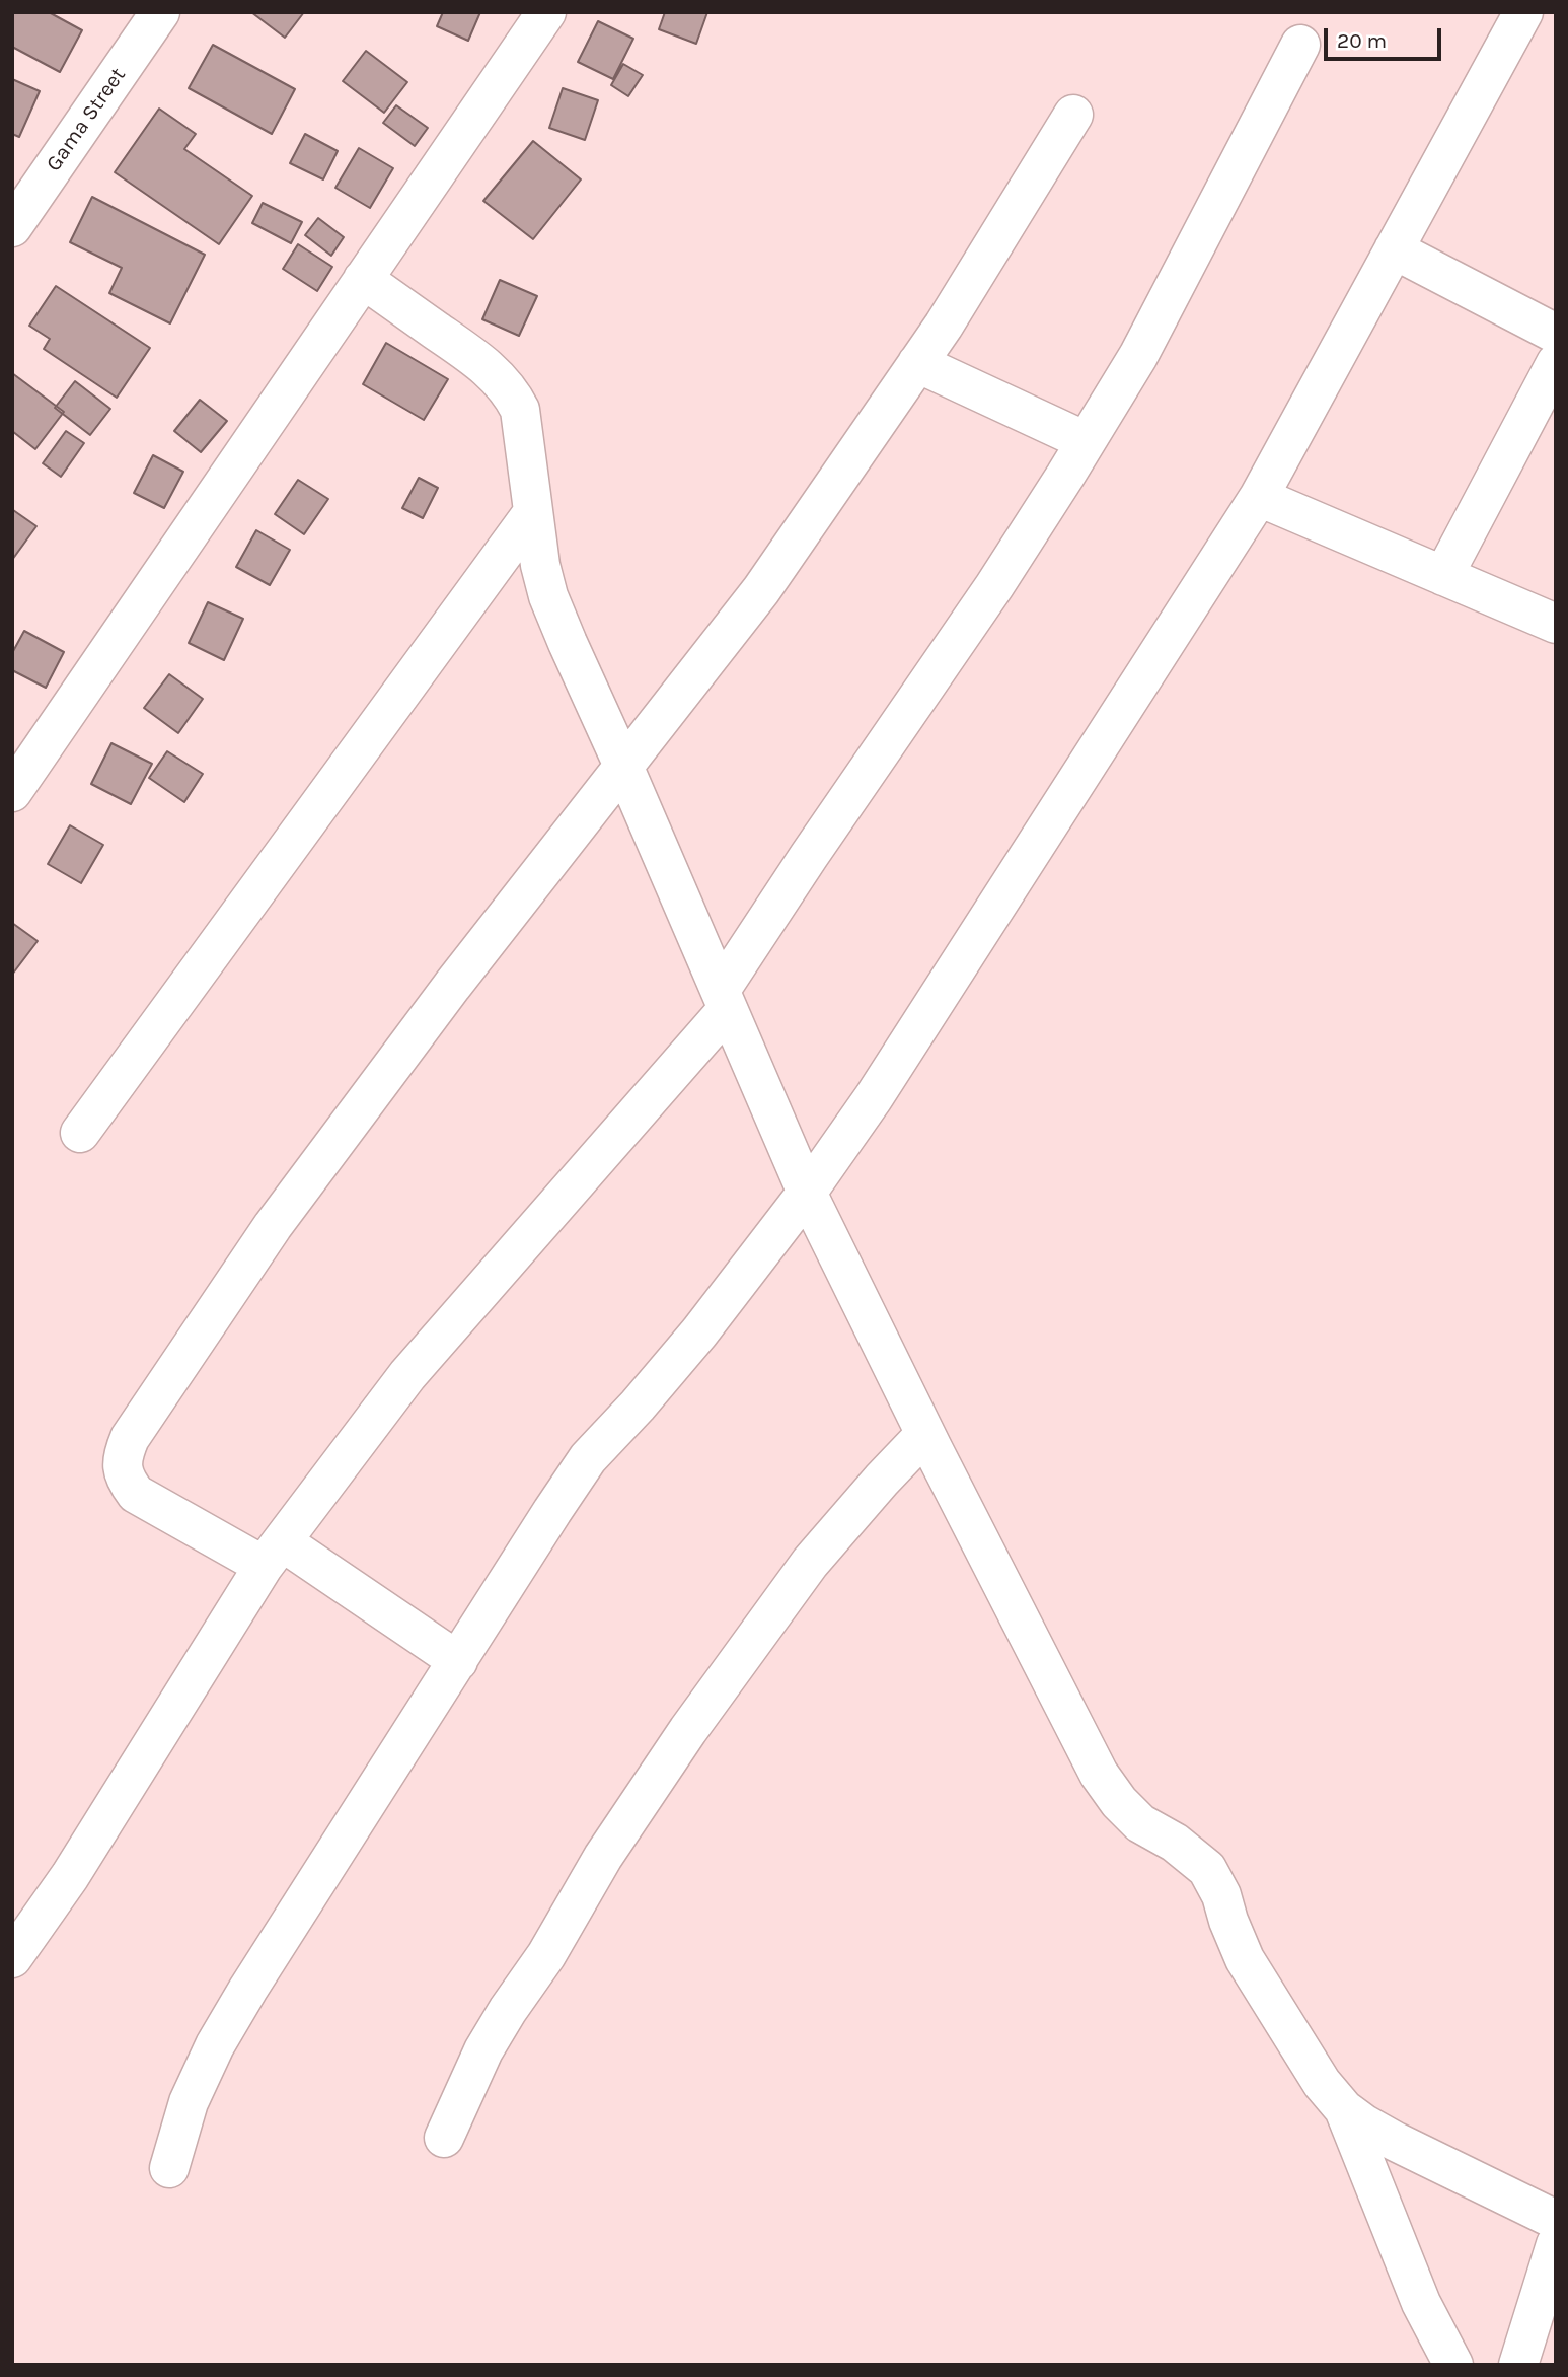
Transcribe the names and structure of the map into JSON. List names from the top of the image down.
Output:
{
  "streets": {
    "street": ["Gama Street"]
  },
  "scale_bar": "20 m"
}
